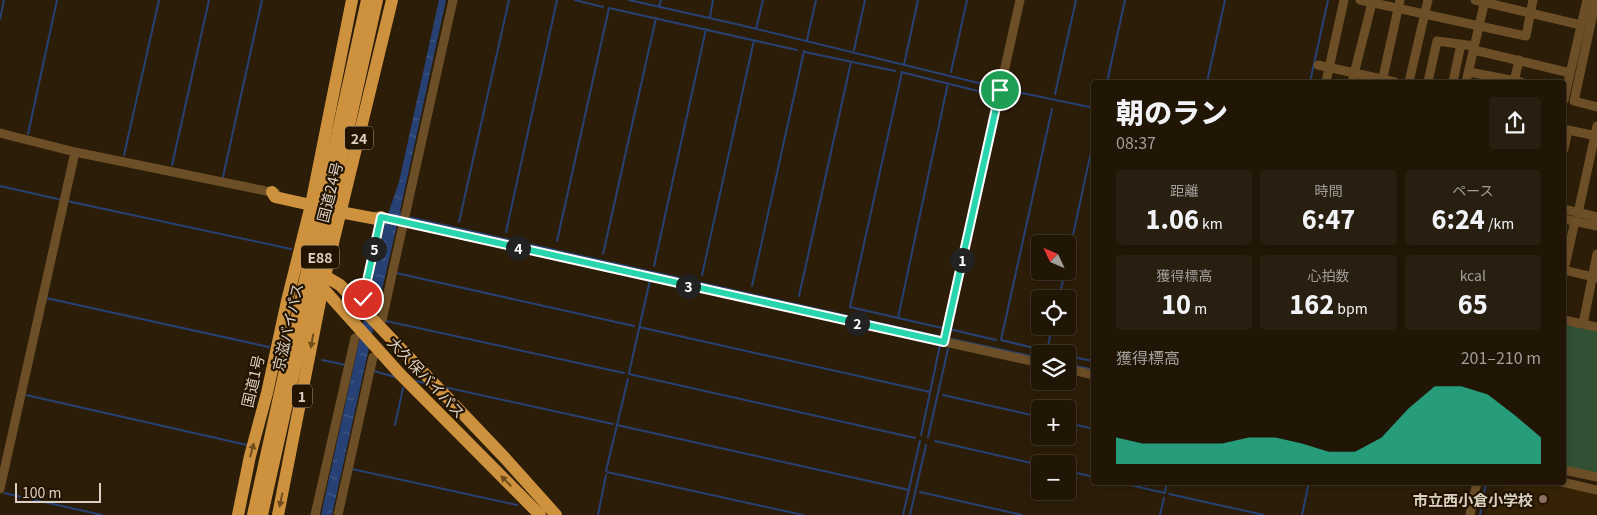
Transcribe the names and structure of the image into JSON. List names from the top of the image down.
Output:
{
  "streets": {
    "highway": [
      "24",
      "国道24号",
      "E88",
      "京滋バイパス",
      "大久保バイパス",
      "国道1号",
      "1"
    ]
  },
  "crossings": [
    ["国道24号", "大久保バイパス"],
    ["国道24号", "国道1号"],
    ["国道24号", "1"],
    ["大久保バイパス", "国道1号"],
    ["大久保バイパス", "1"]
  ],
  "places": ["市立西小倉小学校"],
  "scale_bar": "100 m",
  "north": "top left",
  "page": {
    "heading": ["朝のラン", "08:37"],
    "stats": [
      ["距離", "1.06 km"],
      ["時間", "6:47"],
      ["ペース", "6:24 /km"],
      ["獲得標高", "10 m"],
      ["心拍数", "162 bpm"],
      ["kcal", "65"]
    ],
    "map_buttons": ["+", "−"],
    "pins": [
      "4",
      "5",
      "1",
      "3",
      "2"
    ],
    "chart": ["獲得標高", "201–210 m"],
    "scale": "100 m"
  }
}
